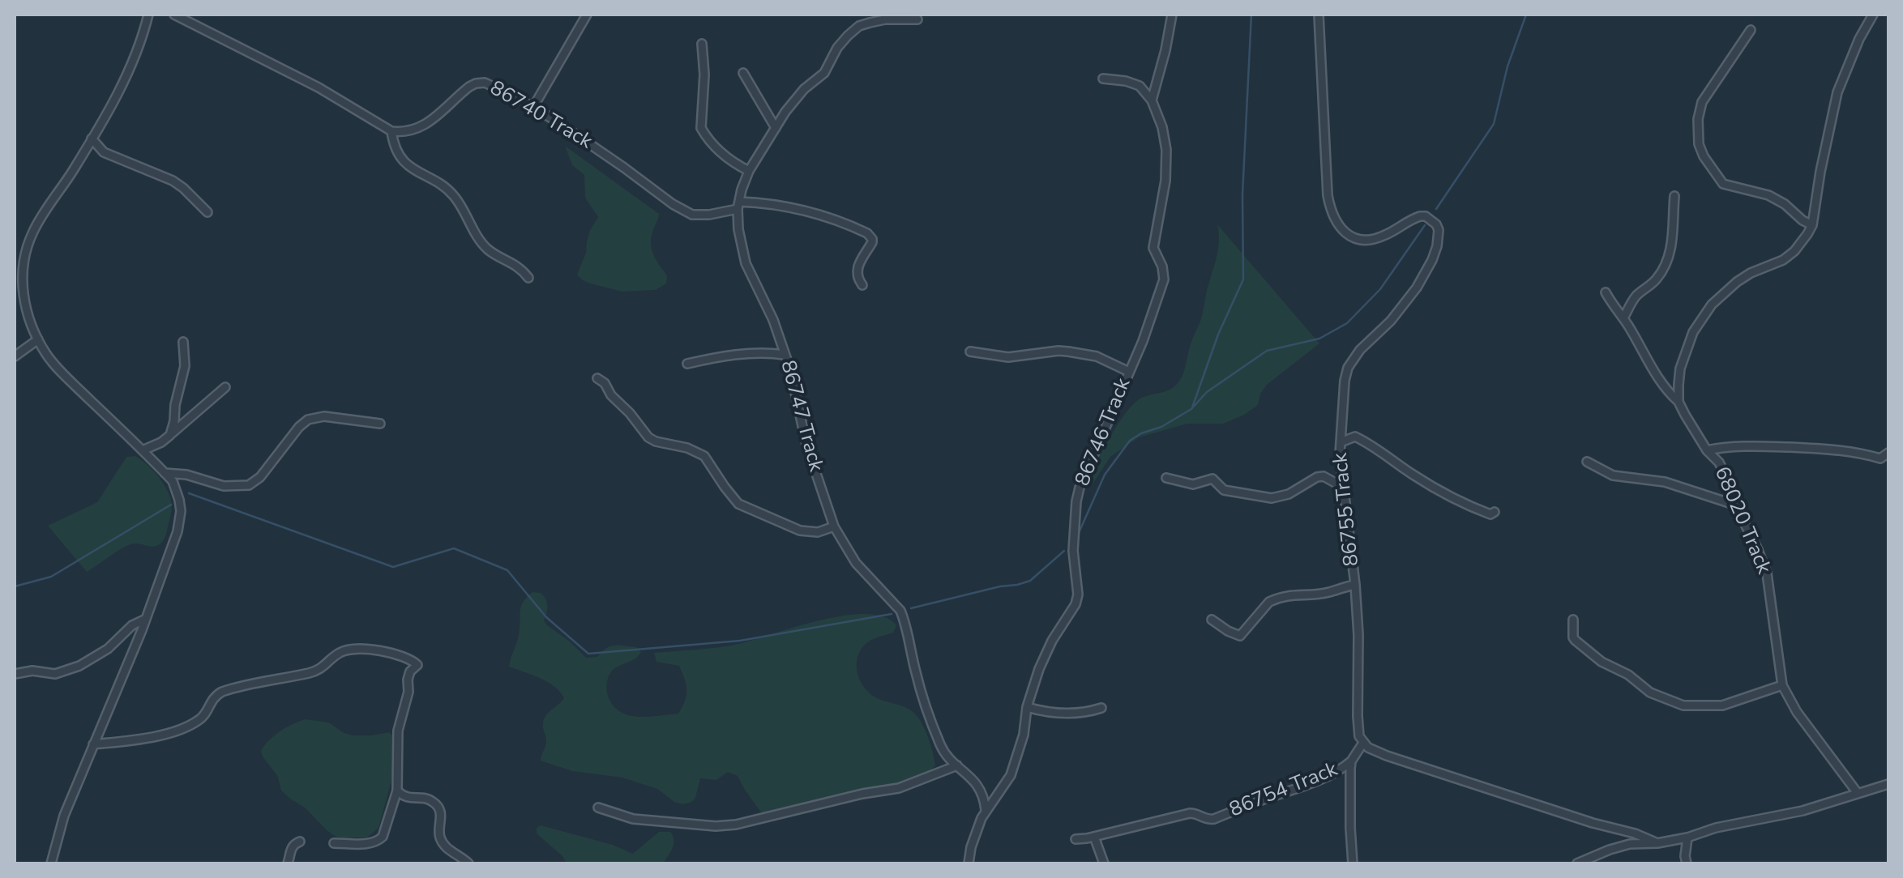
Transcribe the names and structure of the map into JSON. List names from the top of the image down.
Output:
{
  "streets": {
    "street": [
      "86740 Track",
      "86747 Track",
      "86746 Track",
      "86755 Track",
      "68020 Track",
      "86754 Track"
    ]
  },
  "crossings": [
    ["86740 Track", "86747 Track"],
    ["86747 Track", "86746 Track"]
  ]
}
